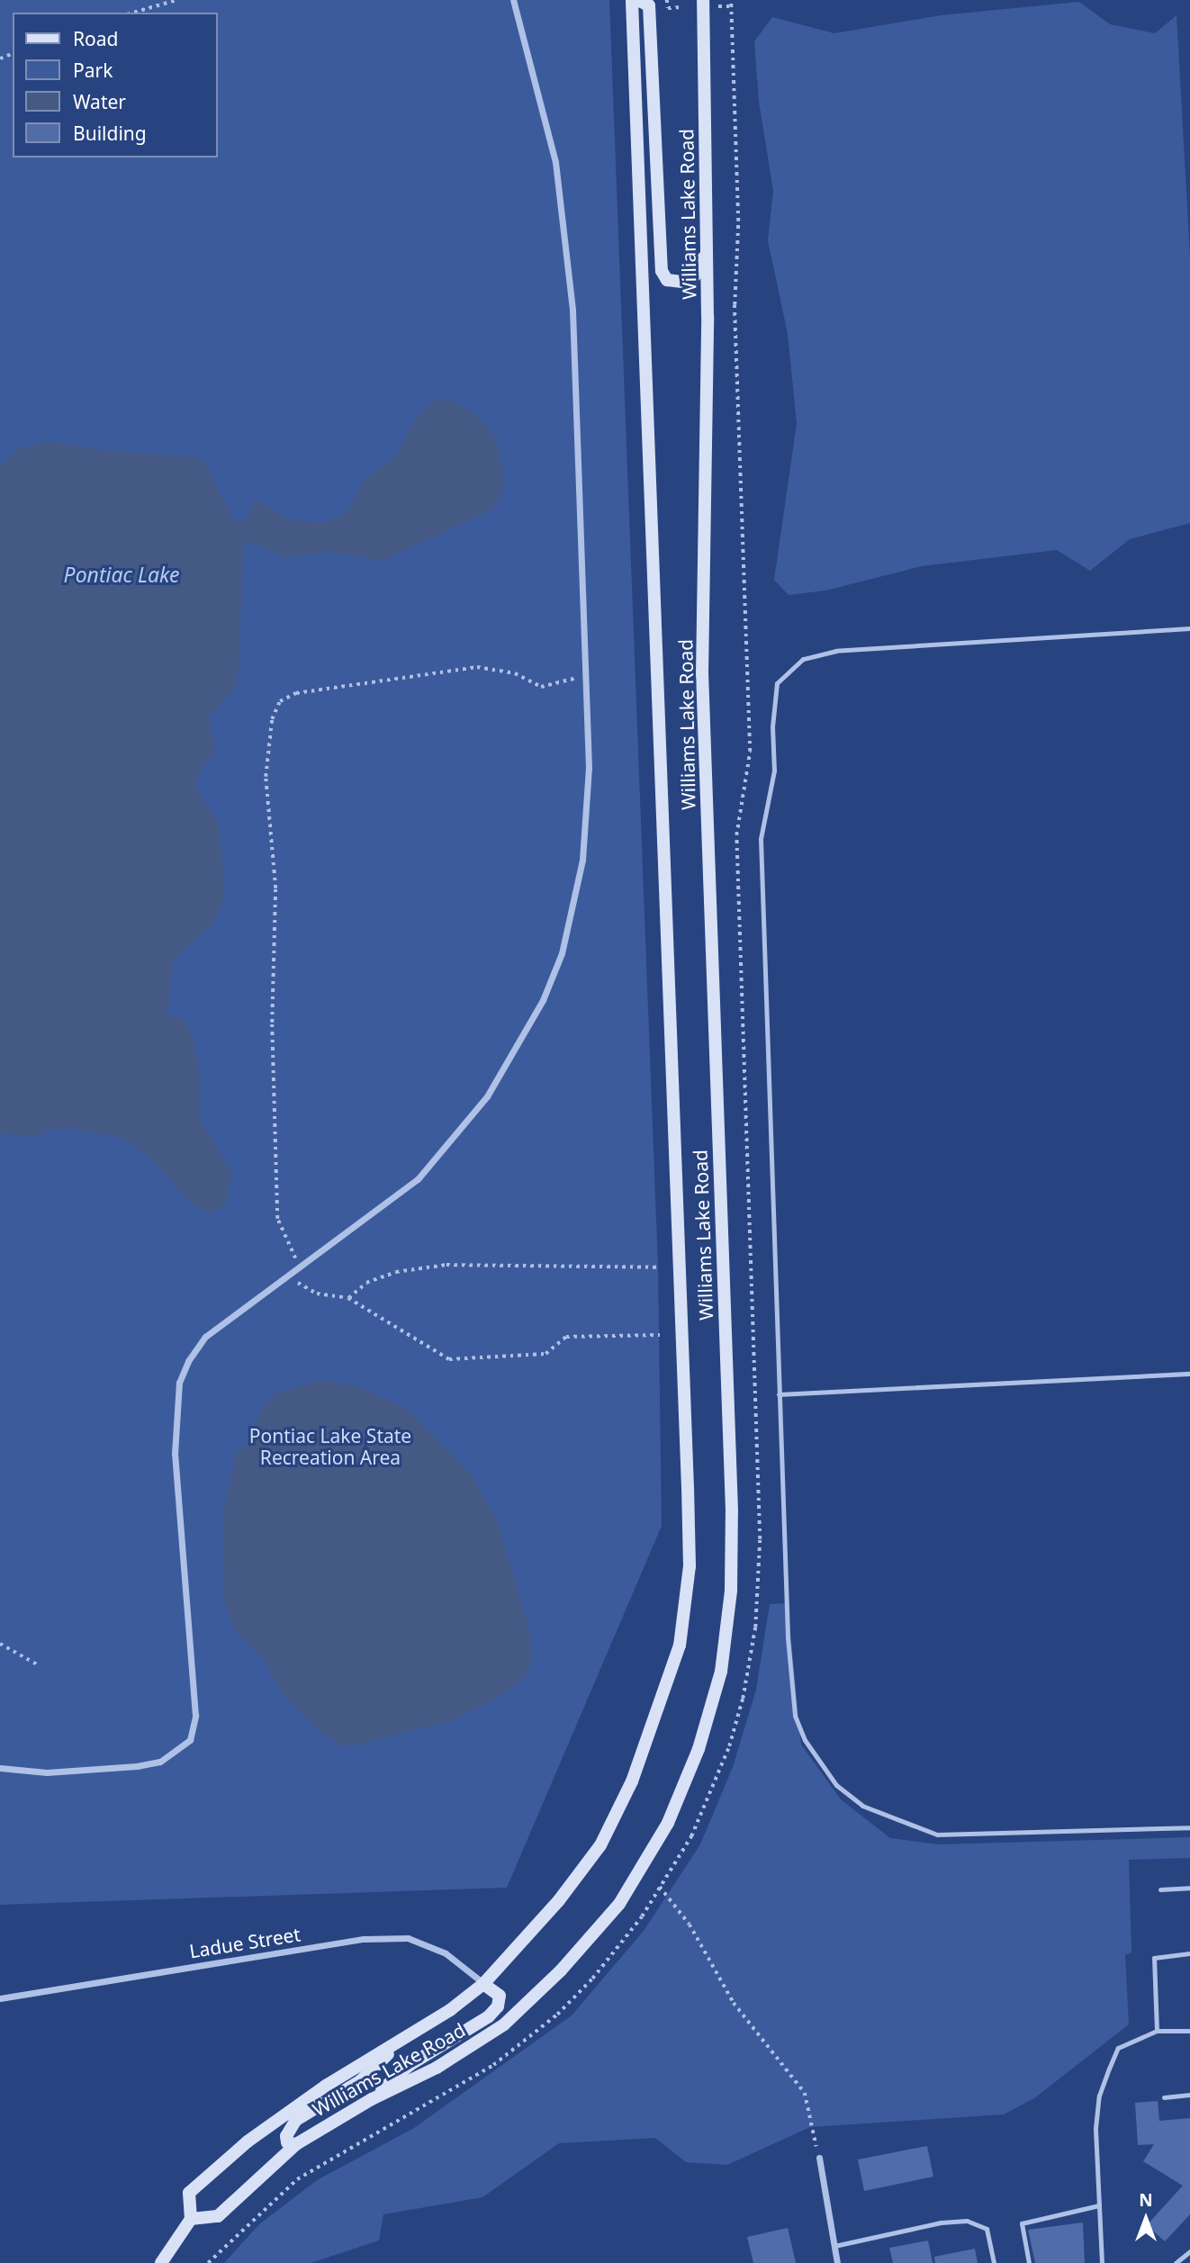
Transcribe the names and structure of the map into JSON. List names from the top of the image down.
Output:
{
  "streets": {
    "main road": ["Williams Lake Road"],
    "street": ["Ladue Street"]
  },
  "crossings": [
    ["Williams Lake Road", "Ladue Street"]
  ],
  "water": ["Pontiac Lake"],
  "parks": ["Pontiac Lake State Recreation Area"],
  "legend": [
    "Road",
    "Park",
    "Water",
    "Building"
  ],
  "north": "top"
}
